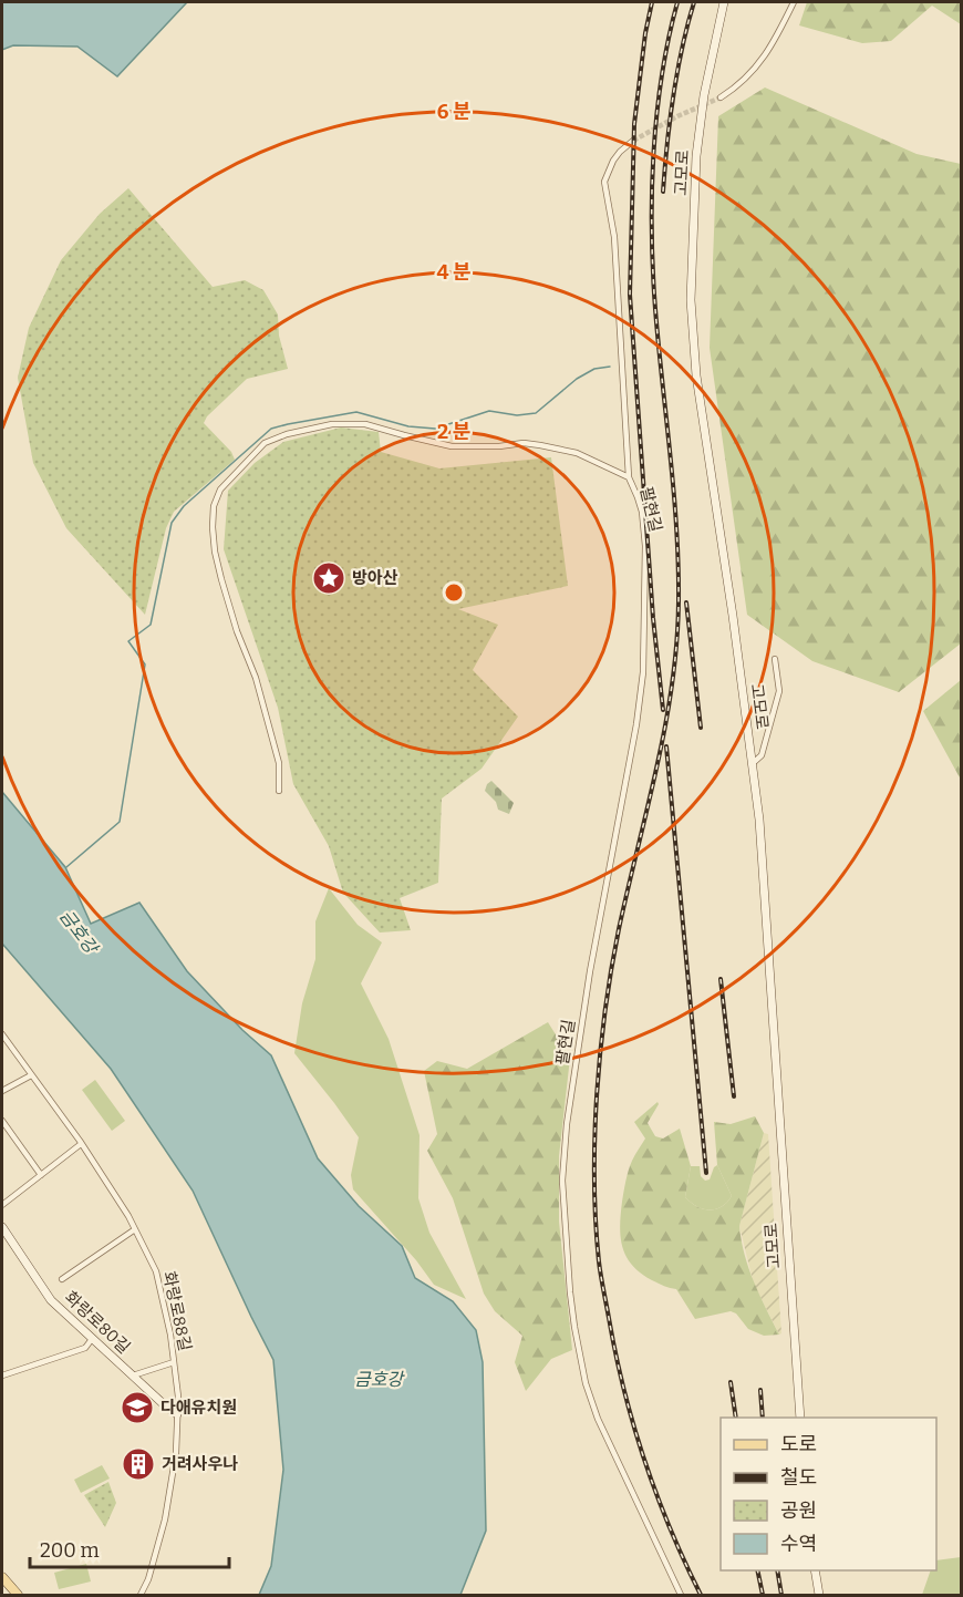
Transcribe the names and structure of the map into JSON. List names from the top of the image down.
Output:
{
  "streets": {
    "main road": ["고모로", "화랑로80길"],
    "street": ["팔현길", "화랑로88길"]
  },
  "crossings": [
    ["화랑로88길", "화랑로80길"]
  ],
  "water": ["금호강"],
  "places": {
    "place": ["방아산"],
    "school or university": ["다애유치원"],
    "building": ["거려사우나"]
  },
  "legend": [
    "도로",
    "철도",
    "공원",
    "수역"
  ],
  "scale_bar": "200 m",
  "rings": ["6 분", "4 분", "2 분"]
}
